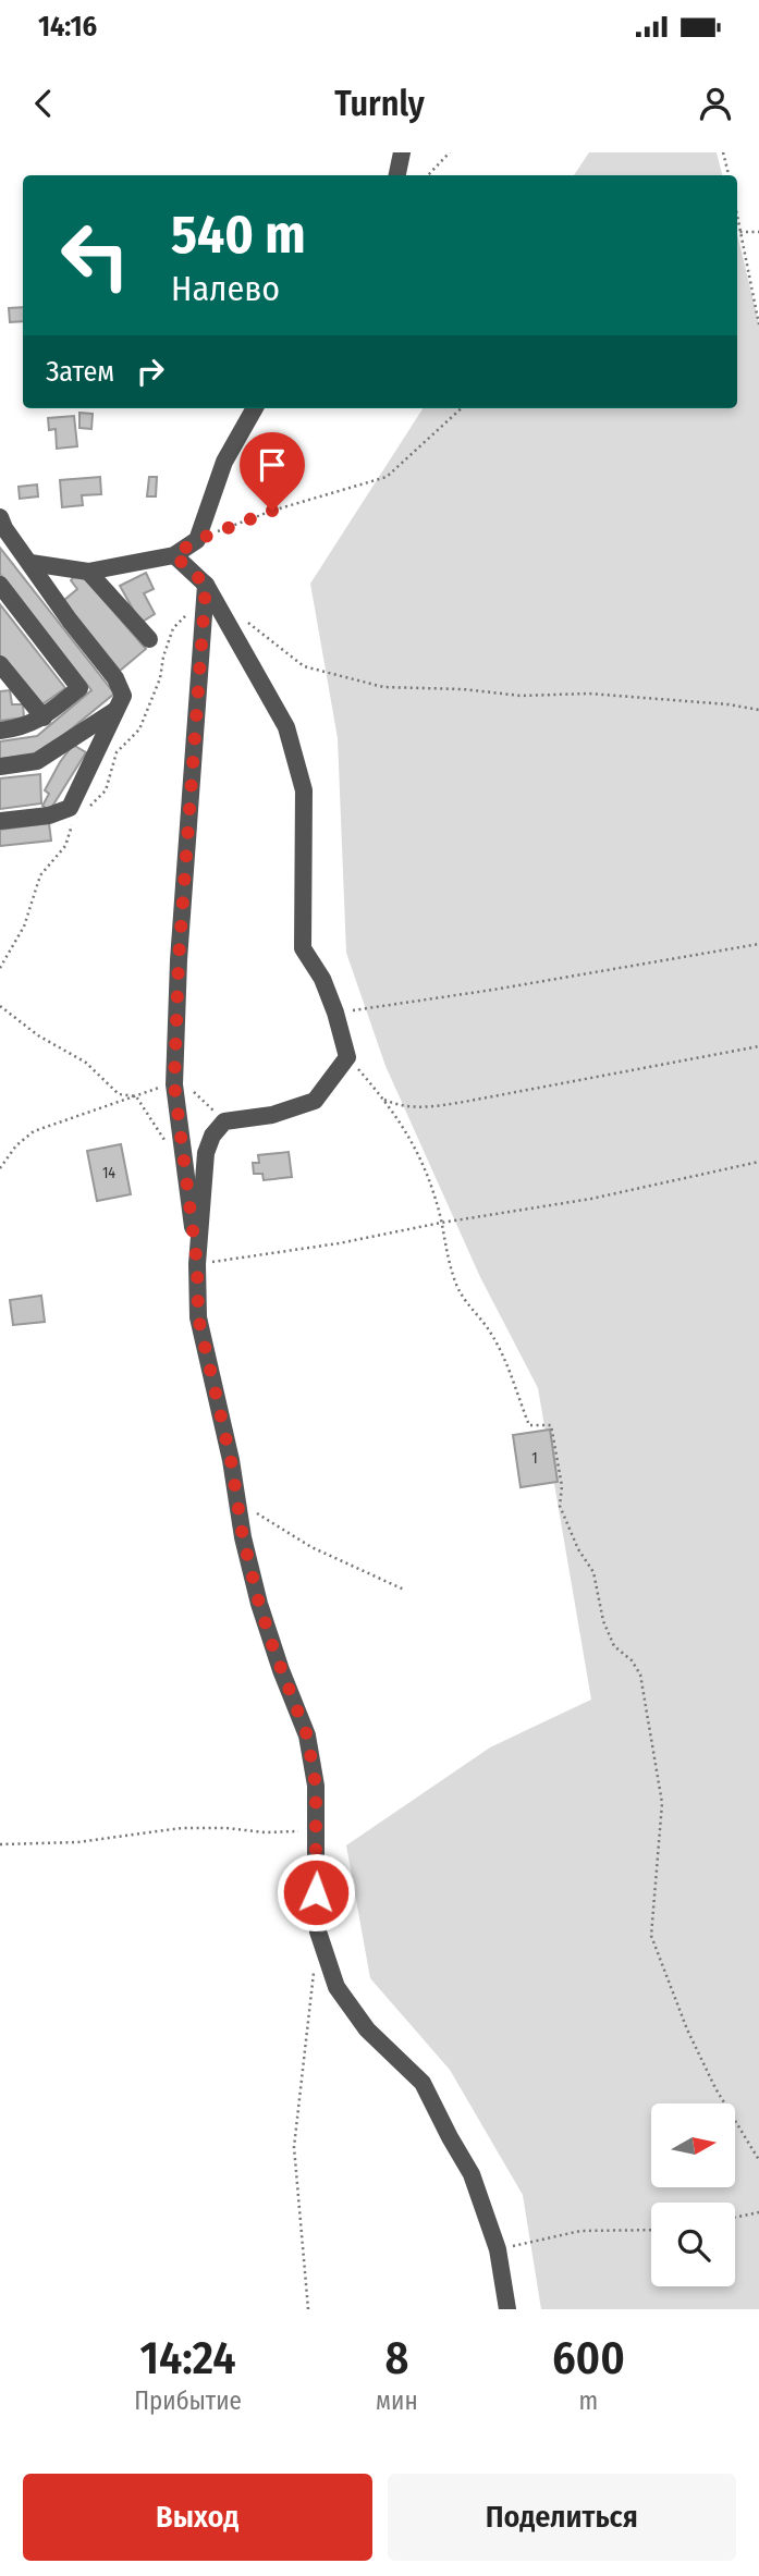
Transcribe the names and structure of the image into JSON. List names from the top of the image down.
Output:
{
  "house_numbers": ["14", "1"],
  "north": "right",
  "page": {
    "status": "14:16",
    "header": "Turnly",
    "turn": ["540 m", "Налево"],
    "then": "Затем",
    "eta": [
      "14:24",
      "Прибытие",
      "8",
      "мин",
      "600",
      "m"
    ],
    "buttons": ["Выход", "Поделиться"]
  }
}
